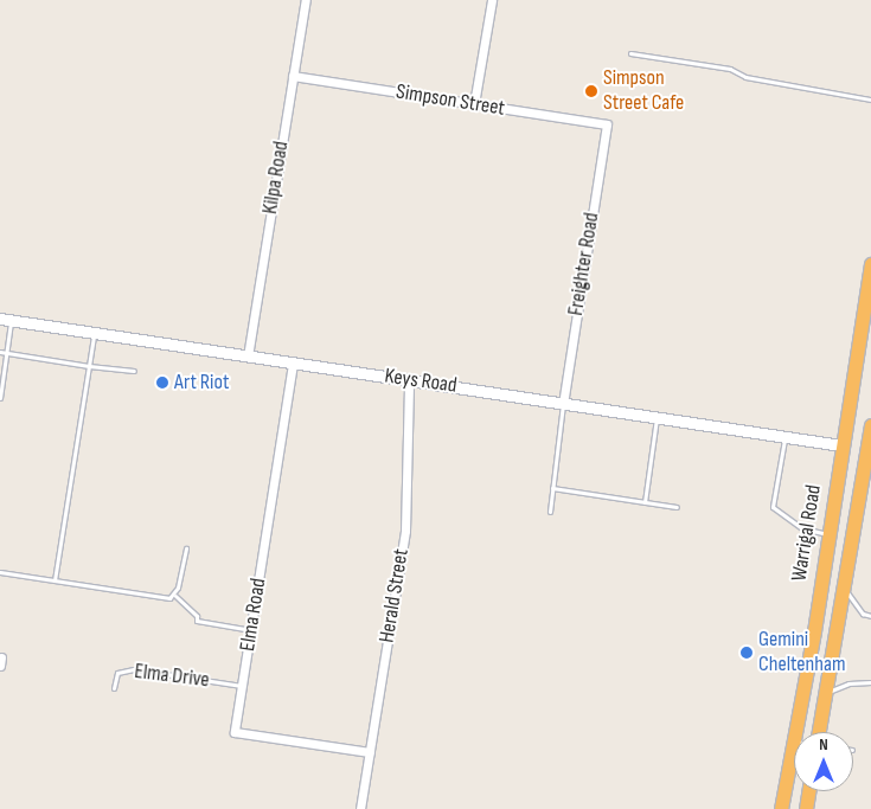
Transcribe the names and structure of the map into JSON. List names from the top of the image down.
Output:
{
  "streets": {
    "highway": ["Warrigal Road"],
    "street": [
      "Simpson Street",
      "Kilpa Road",
      "Freighter Road",
      "Keys Road",
      "Herald Street",
      "Elma Road"
    ],
    "lane": ["Elma Drive"]
  },
  "crossings": [
    ["Simpson Street", "Kilpa Road"],
    ["Simpson Street", "Freighter Road"],
    ["Kilpa Road", "Keys Road"],
    ["Freighter Road", "Keys Road"],
    ["Keys Road", "Warrigal Road"],
    ["Keys Road", "Herald Street"],
    ["Keys Road", "Elma Road"],
    ["Herald Street", "Elma Road"],
    ["Elma Road", "Elma Drive"]
  ],
  "places": ["Simpson Street Cafe", "Art Riot", "Gemini Cheltenham"],
  "north": "top"
}
